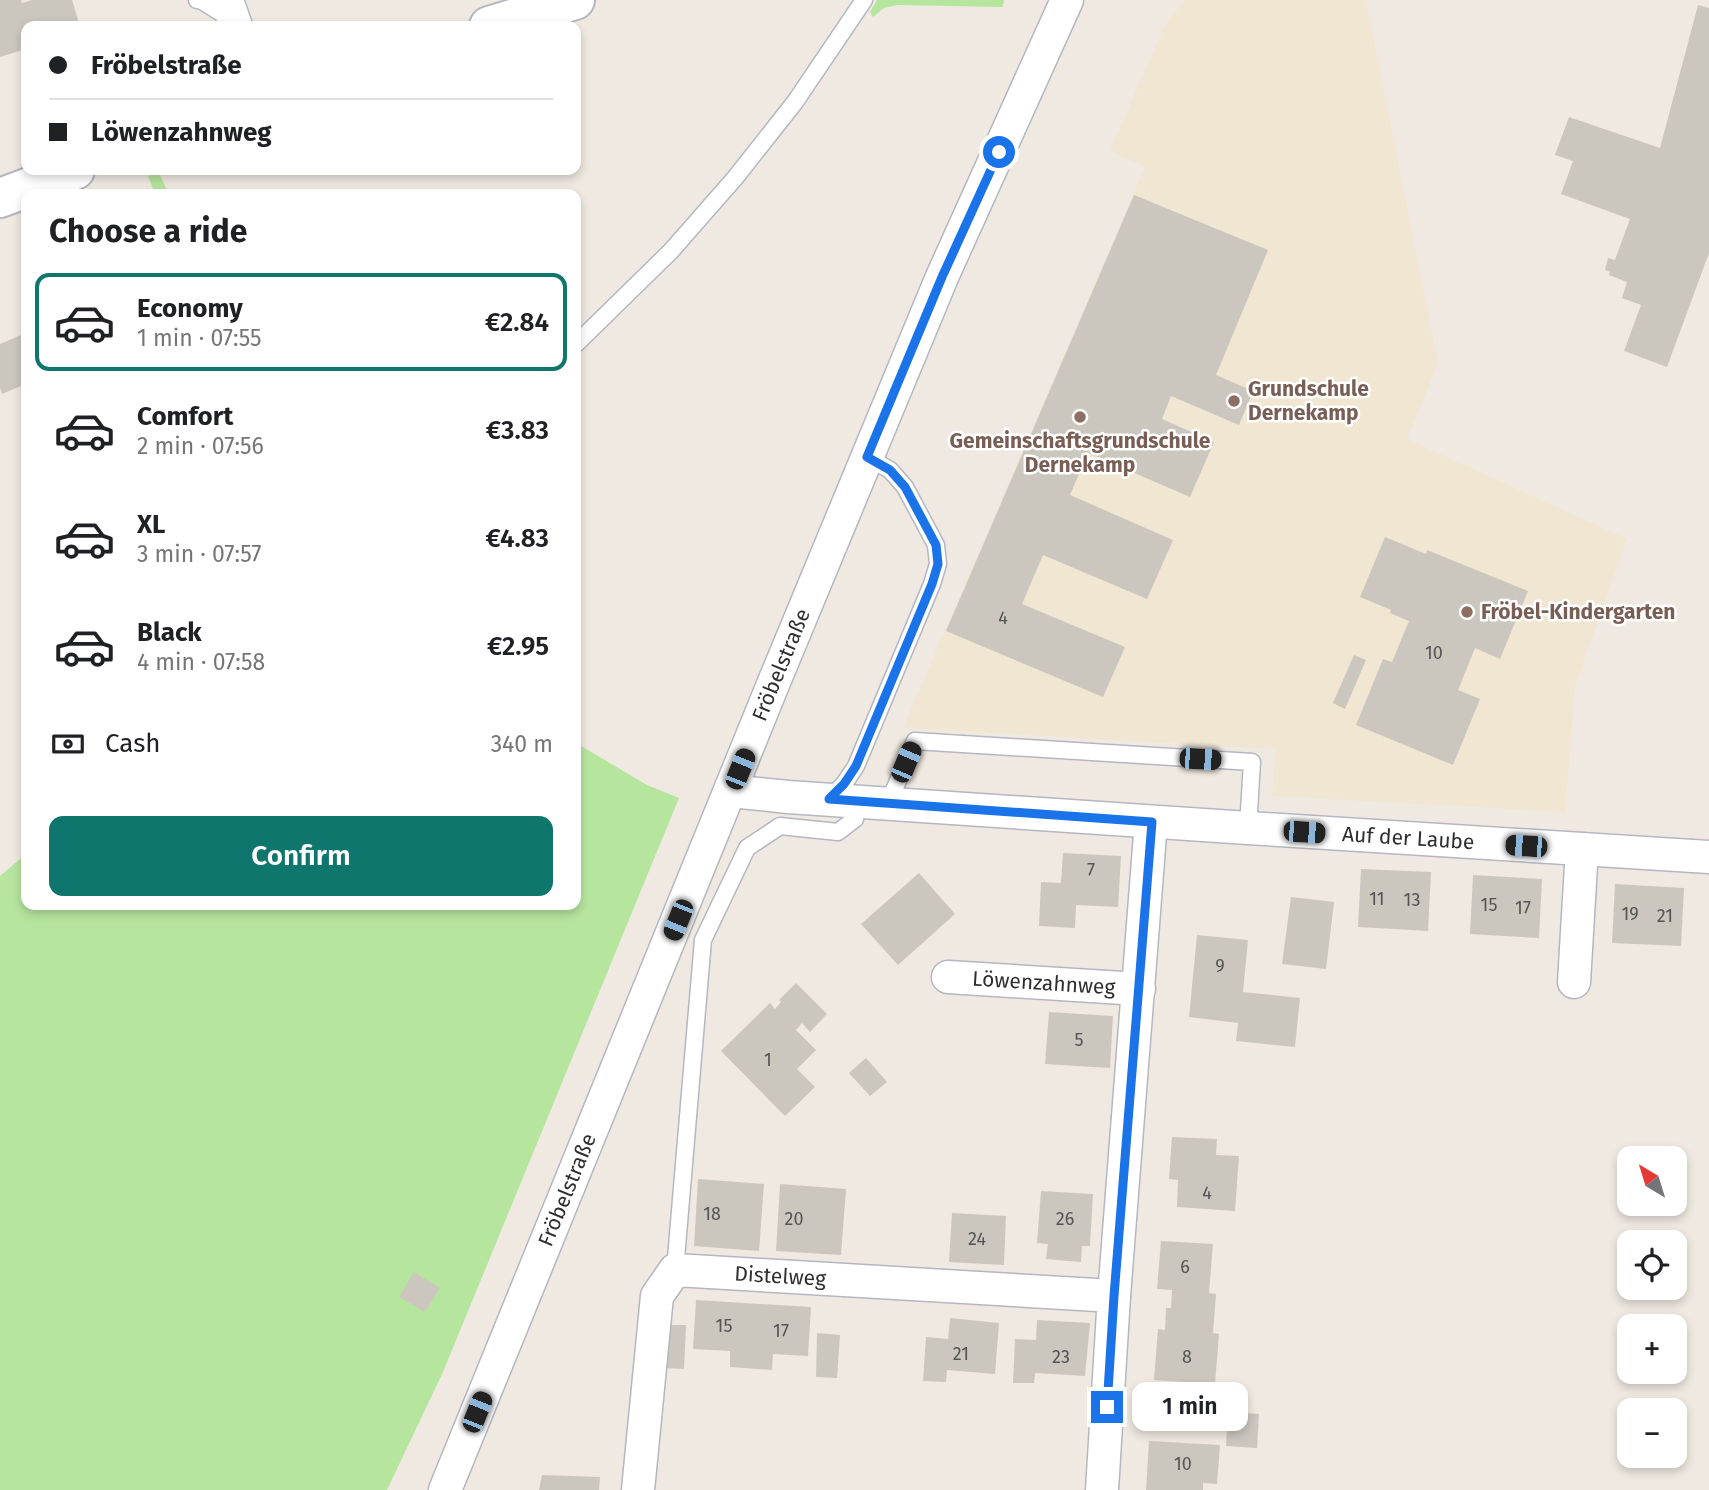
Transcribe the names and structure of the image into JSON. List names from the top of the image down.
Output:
{
  "streets": {
    "street": [
      "Fröbelstraße",
      "Auf der Laube",
      "Löwenzahnweg",
      "Distelweg"
    ]
  },
  "crossings": [
    ["Fröbelstraße", "Auf der Laube"],
    ["Auf der Laube", "Löwenzahnweg"],
    ["Löwenzahnweg", "Distelweg"]
  ],
  "places": ["Grundschule Dernekamp", "Gemeinschaftsgrundschule Dernekamp", "Fröbel-Kindergarten"],
  "house_numbers": [
    "4",
    "10",
    "7",
    "11",
    "13",
    "15",
    "17",
    "19",
    "21",
    "9",
    "5",
    "1",
    "4",
    "18",
    "20",
    "26",
    "24",
    "6",
    "15",
    "17",
    "21",
    "23",
    "8",
    "10"
  ],
  "north": "top left",
  "page": {
    "banner": ["Fröbelstraße", "Löwenzahnweg"],
    "heading": "Choose a ride",
    "list": [
      {
        "name": "Economy",
        "note": "1 min · 07:55",
        "value": "€2.84"
      },
      {
        "name": "Comfort",
        "note": "2 min · 07:56",
        "value": "€3.83"
      },
      {
        "name": "XL",
        "note": "3 min · 07:57",
        "value": "€4.83"
      },
      {
        "name": "Black",
        "note": "4 min · 07:58",
        "value": "€2.95"
      }
    ],
    "pay": ["Cash", "340 m"],
    "buttons": "Confirm",
    "map_buttons": ["+", "−"],
    "bubble": "1 min"
  }
}
